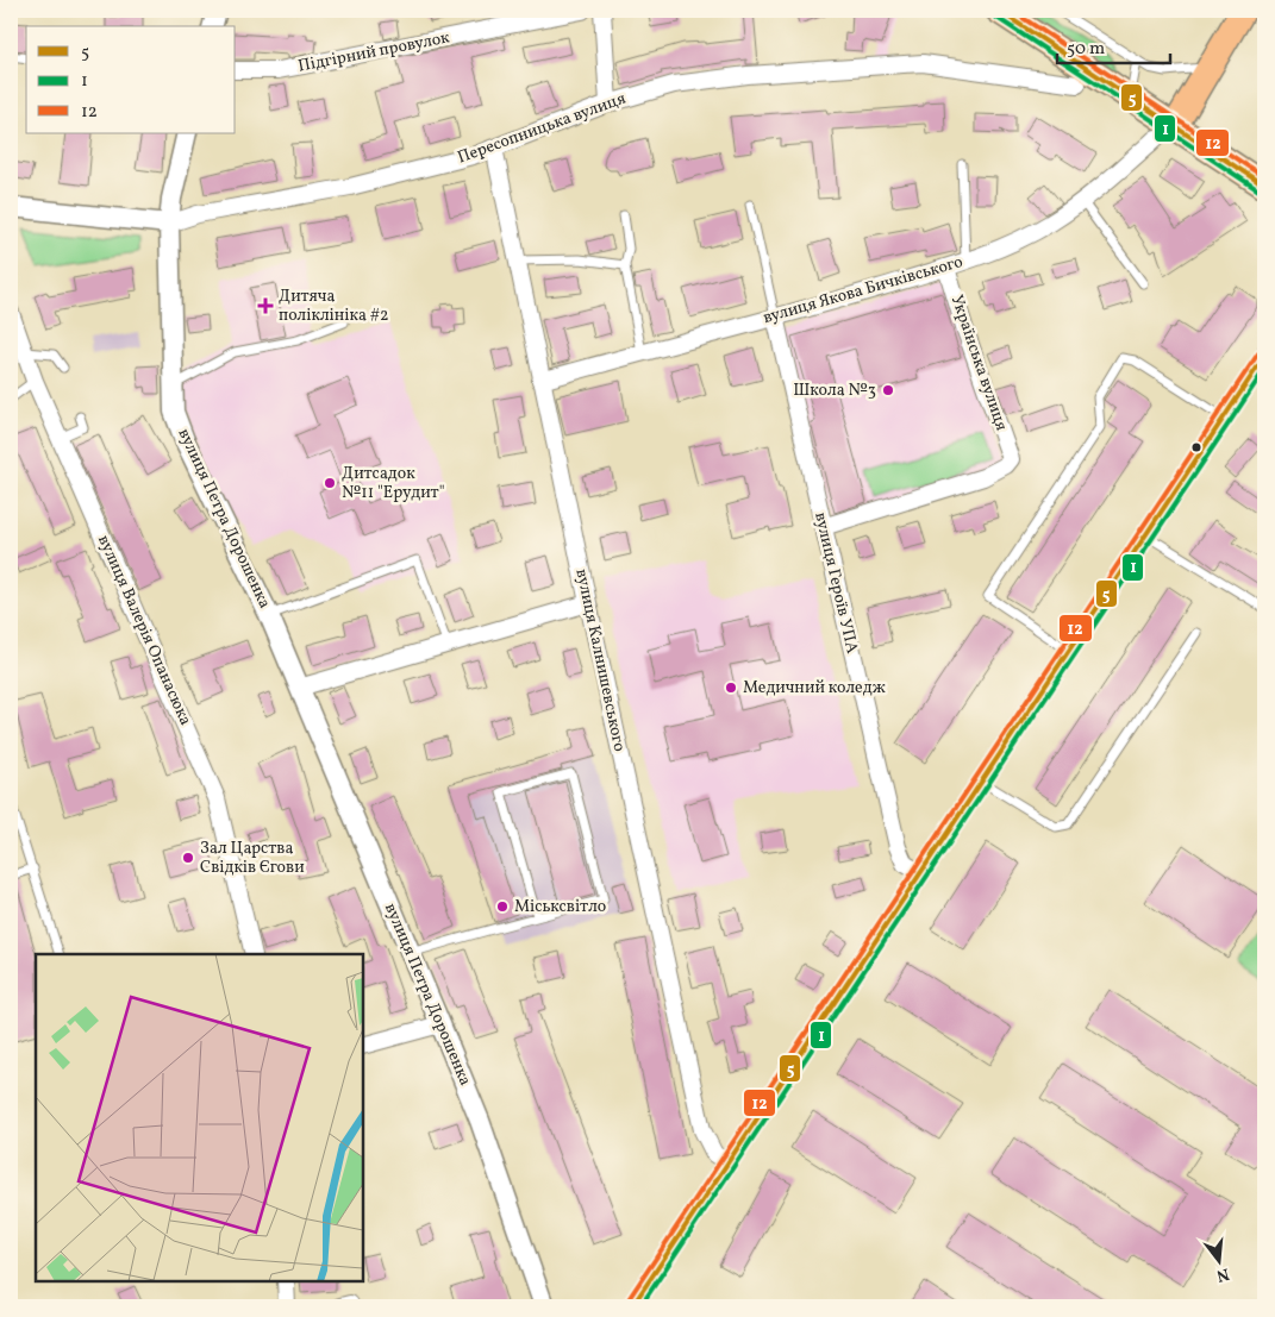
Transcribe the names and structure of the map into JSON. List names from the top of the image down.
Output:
{
  "streets": {
    "street": [
      "Підгірний провулок",
      "Пересопницька вулиця",
      "вулиця Якова Бичківського",
      "Українська вулиця",
      "вулиця Петра Дорошенка",
      "вулиця Героїв УПА",
      "вулиця Валерія Опанасюка",
      "вулиця Калнишевського"
    ]
  },
  "crossings": [
    ["Пересопницька вулиця", "вулиця Петра Дорошенка"],
    ["Пересопницька вулиця", "вулиця Калнишевського"],
    ["вулиця Якова Бичківського", "Українська вулиця"],
    ["вулиця Якова Бичківського", "вулиця Героїв УПА"],
    ["вулиця Якова Бичківського", "вулиця Калнишевського"],
    ["Українська вулиця", "вулиця Героїв УПА"]
  ],
  "places": {
    "health": ["Дитяча поліклініка #2"],
    "other": [
      "Школа №3",
      "Дитсадок №11 \"Ерудит\"",
      "Медичний коледж",
      "Зал Царства Свідків Єгови",
      "Міськсвітло"
    ]
  },
  "lines": ["transit line 5", "transit line 12", "transit line 1"],
  "legend": ["5", "1", "12"],
  "scale_bar": "50 m",
  "north": "bottom"
}
